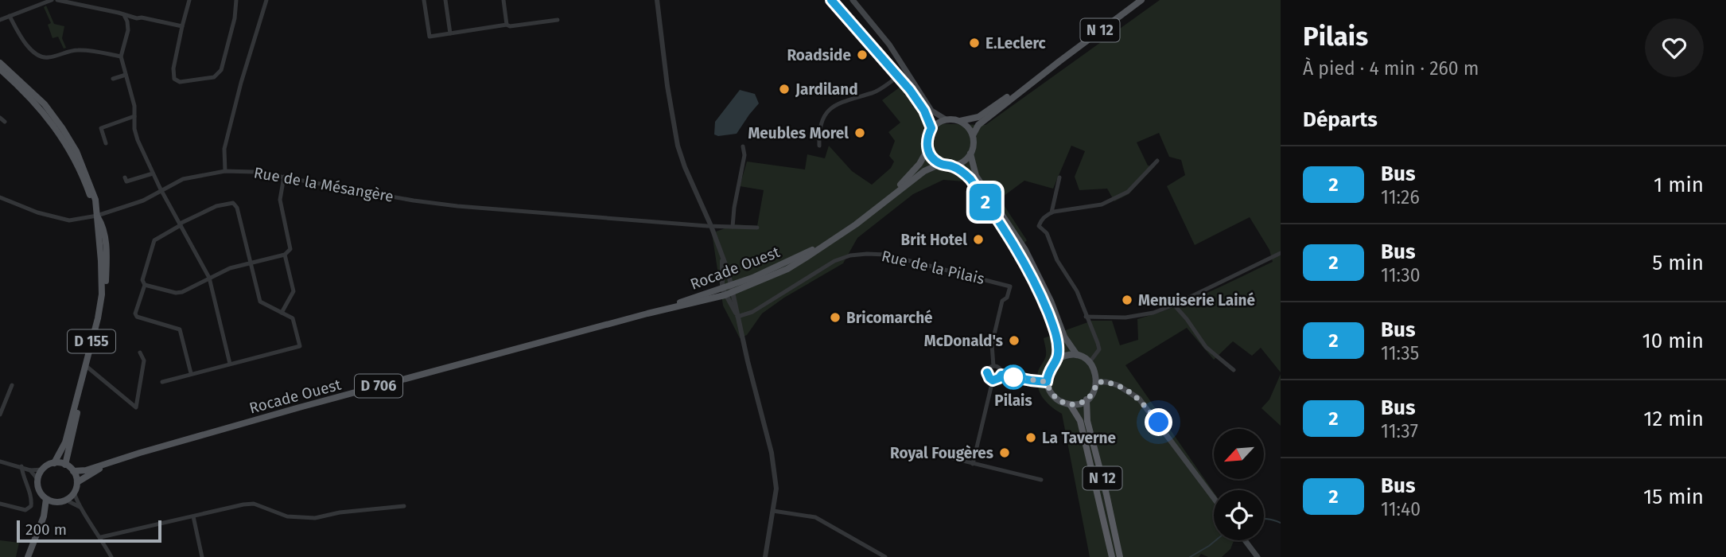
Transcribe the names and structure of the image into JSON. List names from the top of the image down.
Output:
{
  "streets": {
    "highway": ["N 12"],
    "main road": ["Rocade Ouest", "D 155", "D 706"],
    "street": ["Rue de la Mésangère", "Rue de la Pilais"]
  },
  "crossings": [
    ["N 12", "Rocade Ouest"],
    ["Rue de la Mésangère", "D 155"],
    ["Rocade Ouest", "D 155"]
  ],
  "places": [
    "E.Leclerc",
    "Roadside",
    "Jardiland",
    "Meubles Morel",
    "Brit Hotel",
    "Menuiserie Lainé",
    "Bricomarché",
    "McDonald's",
    "Pilais",
    "La Taverne",
    "Royal Fougères"
  ],
  "lines": ["bus line 2"],
  "scale_bar": "200 m",
  "north": "bottom left",
  "page": {
    "on_map": "2",
    "heading": [
      ["Pilais", "À pied · 4 min · 260 m"],
      "Départs"
    ],
    "list": [
      {
        "mark": "2",
        "name": "Bus",
        "note": "11:26",
        "value": "1 min"
      },
      {
        "mark": "2",
        "name": "Bus",
        "note": "11:30",
        "value": "5 min"
      },
      {
        "mark": "2",
        "name": "Bus",
        "note": "11:35",
        "value": "10 min"
      },
      {
        "mark": "2",
        "name": "Bus",
        "note": "11:37",
        "value": "12 min"
      },
      {
        "mark": "2",
        "name": "Bus",
        "note": "11:40",
        "value": "15 min"
      }
    ],
    "scale": "200 m"
  }
}
